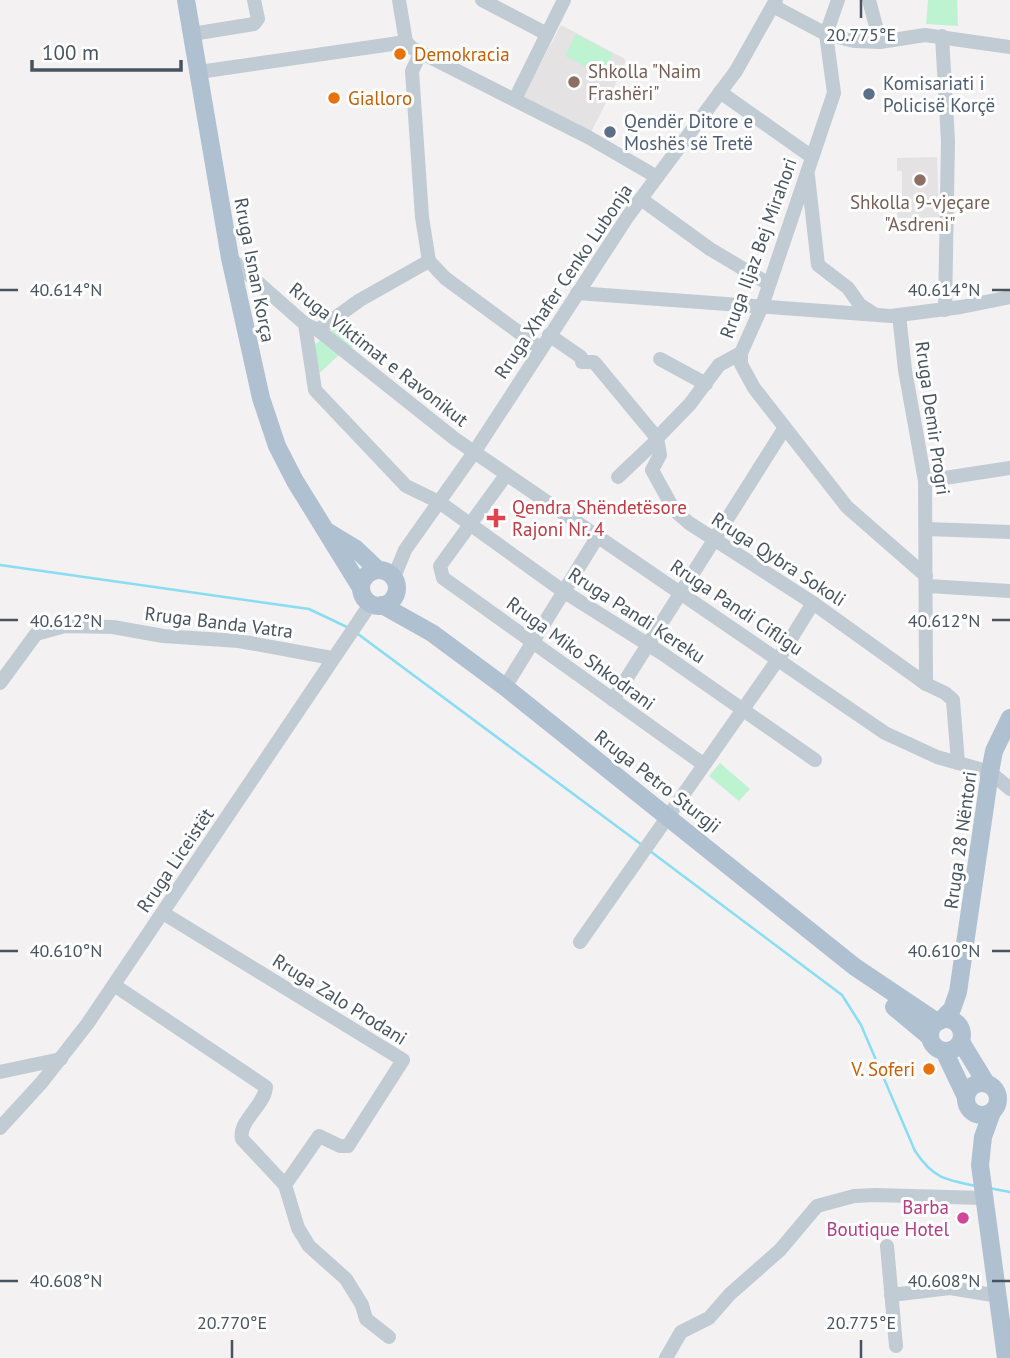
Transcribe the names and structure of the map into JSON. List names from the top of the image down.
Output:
{
  "streets": {
    "main road": ["Rruga Isnan Korça", "Rruga Petro Sturgji", "Rruga 28 Nëntori"],
    "street": [
      "Rruga Iljaz Bej Mirahori",
      "Rruga Xhafer Cenko Lubonja",
      "Rruga Viktimat e Ravonikut",
      "Rruga Demir Progri",
      "Rruga Qybra Sokoli",
      "Rruga Pandi Cifligu",
      "Rruga Pandi Kereku",
      "Rruga Banda Vatra",
      "Rruga Miko Shkodrani",
      "Rruga Liceistët",
      "Rruga Zalo Prodani"
    ]
  },
  "crossings": [
    ["Rruga Iljaz Bej Mirahori", "Rruga Demir Progri"],
    ["Rruga Isnan Korça", "Rruga Xhafer Cenko Lubonja"],
    ["Rruga Isnan Korça", "Rruga Viktimat e Ravonikut"],
    ["Rruga Isnan Korça", "Rruga Petro Sturgji"],
    ["Rruga Isnan Korça", "Rruga Liceistët"],
    ["Rruga Xhafer Cenko Lubonja", "Rruga Viktimat e Ravonikut"],
    ["Rruga Xhafer Cenko Lubonja", "Rruga Pandi Cifligu"],
    ["Rruga Xhafer Cenko Lubonja", "Rruga Pandi Kereku"],
    ["Rruga Xhafer Cenko Lubonja", "Rruga Petro Sturgji"],
    ["Rruga Viktimat e Ravonikut", "Rruga Pandi Cifligu"],
    ["Rruga Viktimat e Ravonikut", "Rruga Pandi Kereku"],
    ["Rruga Demir Progri", "Rruga Qybra Sokoli"],
    ["Rruga Pandi Cifligu", "Rruga 28 Nëntori"],
    ["Rruga Pandi Kereku", "Rruga Miko Shkodrani"],
    ["Rruga Banda Vatra", "Rruga Liceistët"],
    ["Rruga Petro Sturgji", "Rruga 28 Nëntori"],
    ["Rruga Petro Sturgji", "Rruga Liceistët"],
    ["Rruga Liceistët", "Rruga Zalo Prodani"]
  ],
  "places": {
    "other": [
      "Demokracia",
      "Shkolla \"Naim Frashëri\"",
      "Komisariati i Policisë Korçë",
      "Gialloro",
      "Qendër Ditore e Moshës së Tretë",
      "Shkolla 9-vjeçare \"Asdreni\"",
      "V. Soferi",
      "Barba Boutique Hotel"
    ],
    "health": ["Qendra Shëndetësore Rajoni Nr. 4"]
  },
  "scale_bar": "100 m",
  "coordinates": [
    "20.775°E",
    "40.614°N",
    "40.612°N",
    "40.610°N",
    "40.608°N",
    "20.770°E"
  ]
}
